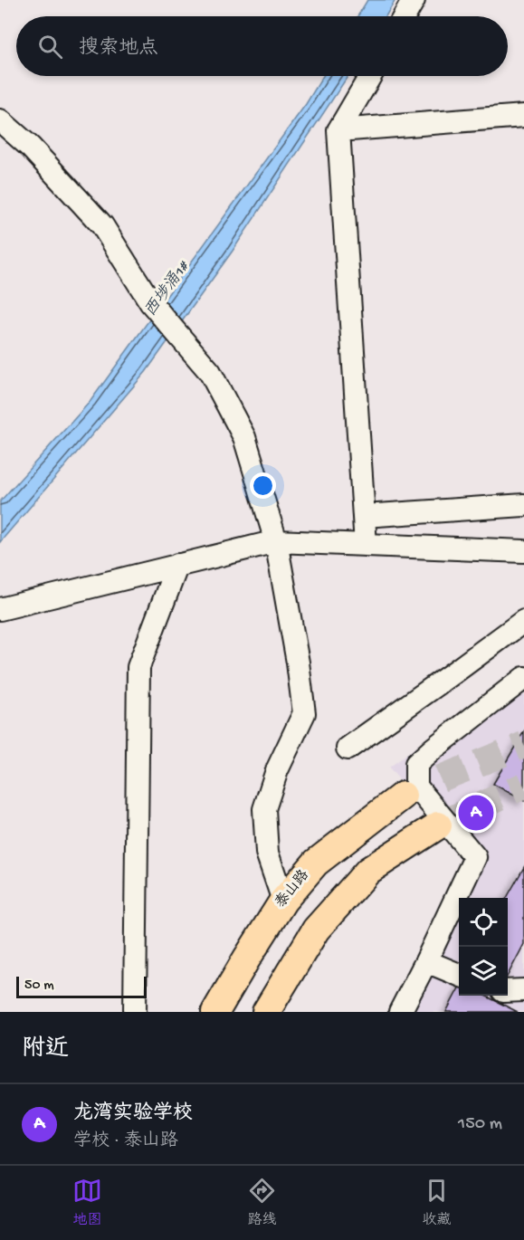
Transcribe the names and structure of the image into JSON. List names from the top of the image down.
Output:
{
  "streets": {
    "main road": ["泰山路"]
  },
  "water": ["西埗涌1#"],
  "scale_bar": "50 m",
  "page": {
    "search": "搜索地点",
    "pins": "A",
    "scale": "50 m",
    "heading": "附近",
    "list": [
      {
        "mark": "A",
        "name": "龙湾实验学校",
        "note": "学校 · 泰山路",
        "value": "150 m"
      }
    ],
    "nav": ["地图", "路线", "收藏"]
  }
}
